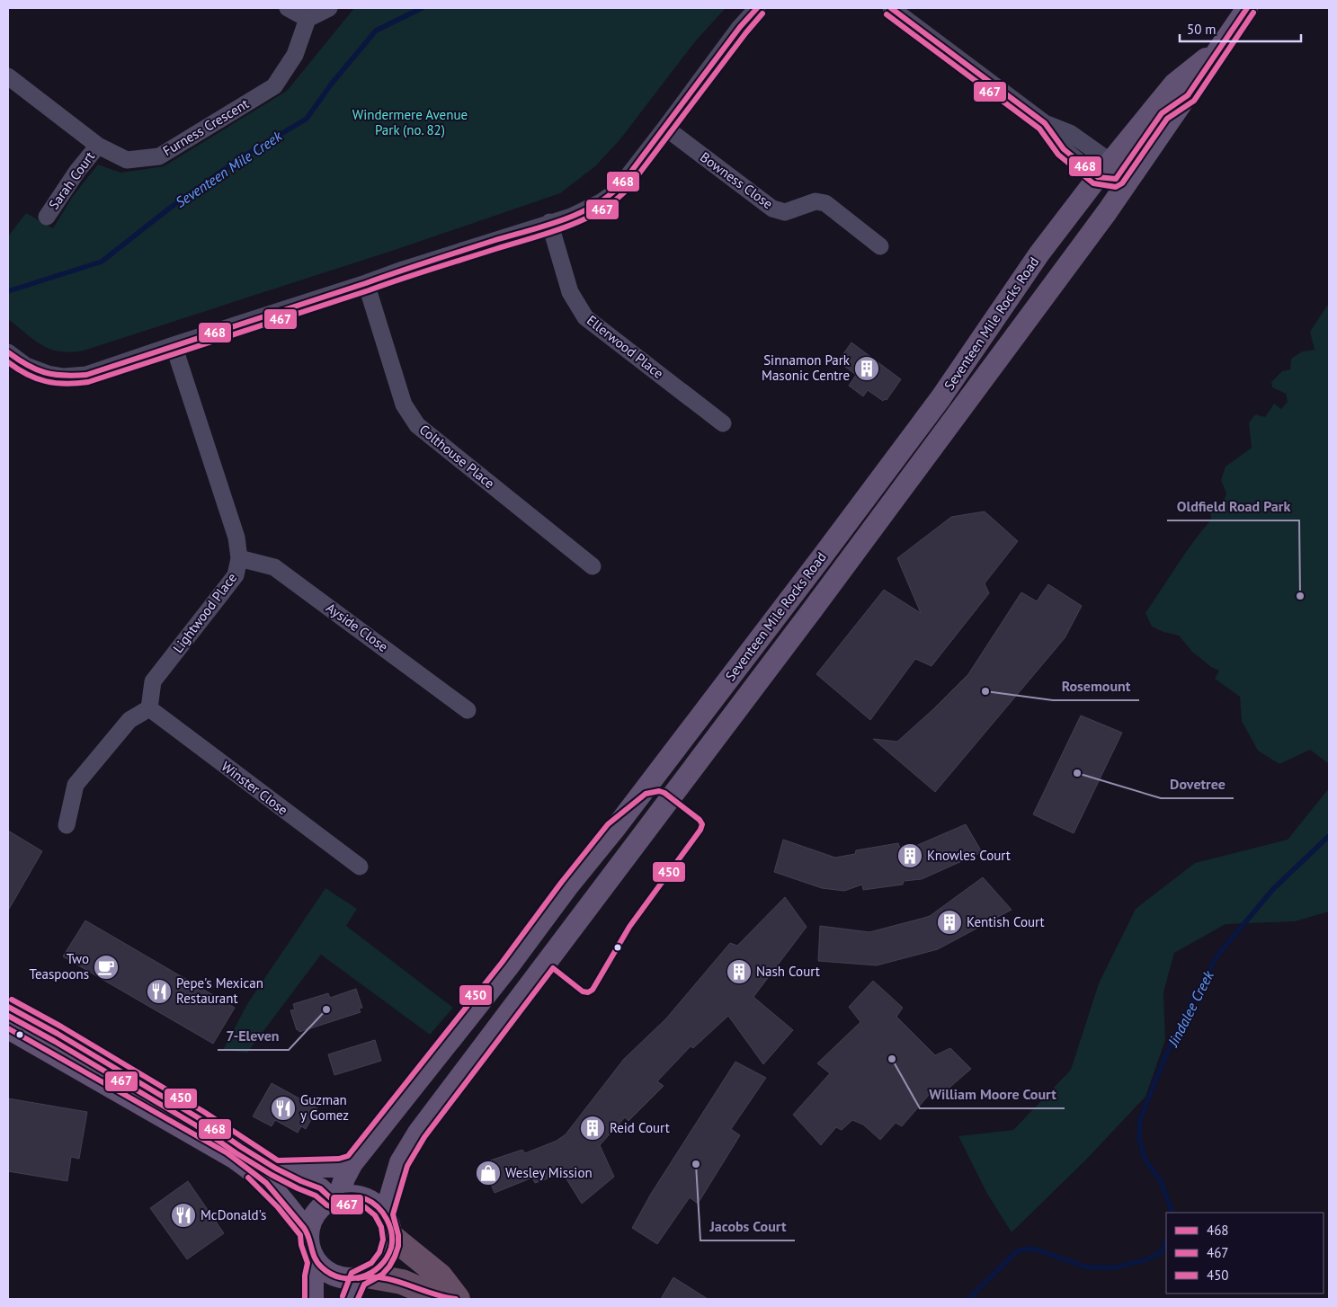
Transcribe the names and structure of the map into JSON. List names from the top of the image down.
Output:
{
  "streets": {
    "main road": ["Seventeen Mile Rocks Road"],
    "street": [
      "Furness Crescent",
      "Sarah Court",
      "Bowness Close",
      "Ellerwood Place",
      "Colthouse Place",
      "Lightwood Place",
      "Ayside Close",
      "Winster Close"
    ]
  },
  "crossings": [
    ["Furness Crescent", "Sarah Court"],
    ["Lightwood Place", "Ayside Close"],
    ["Lightwood Place", "Winster Close"]
  ],
  "water": ["Seventeen Mile Creek", "Jindalee Creek"],
  "parks": ["Windermere Avenue Park (no. 82)"],
  "places": {
    "building": [
      "Sinnamon Park Masonic Centre",
      "Knowles Court",
      "Kentish Court",
      "Nash Court",
      "Reid Court"
    ],
    "other": [
      "Oldfield Road Park",
      "Rosemount",
      "Dovetree",
      "7-Eleven",
      "William Moore Court",
      "Jacobs Court"
    ],
    "cafe": ["Two Teaspoons"],
    "restaurant": ["Pepe's Mexican Restaurant", "Guzman y Gomez", "McDonald's"],
    "shop": ["Wesley Mission"]
  },
  "lines": ["transit line 468", "transit line 467", "transit line 450"],
  "legend": ["468", "467", "450"],
  "scale_bar": "50 m"
}
